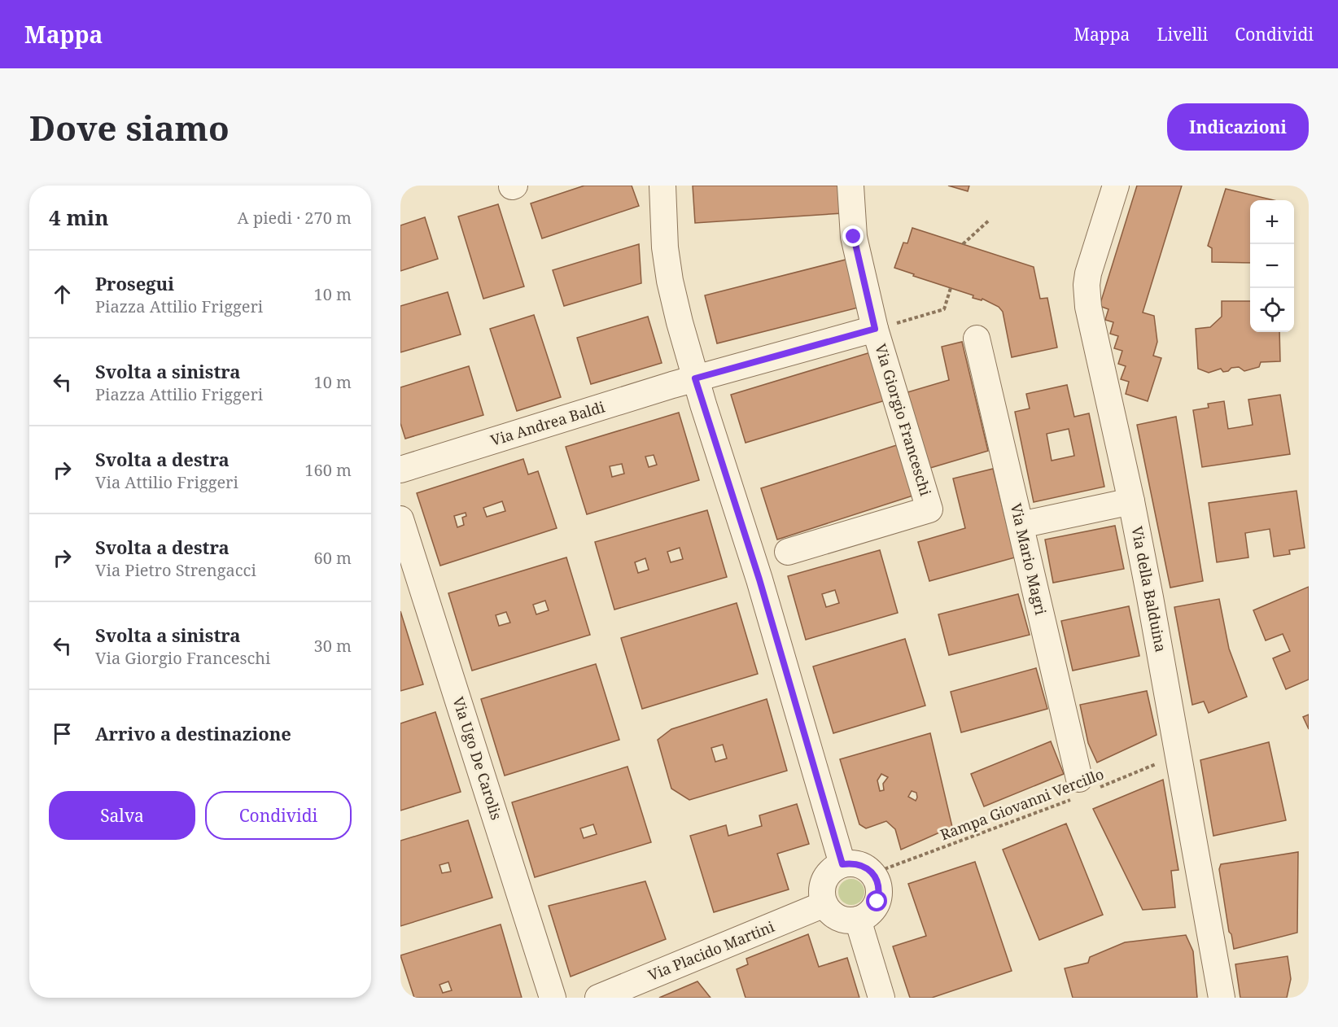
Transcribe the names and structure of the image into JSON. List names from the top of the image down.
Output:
{
  "streets": {
    "street": [
      "Via Giorgio Franceschi",
      "Via Andrea Baldi",
      "Via Mario Magri",
      "Via della Balduina",
      "Via Ugo De Carolis",
      "Via Placido Martini"
    ],
    "path": ["Rampa Giovanni Vercillo"]
  },
  "crossings": [
    ["Via Giorgio Franceschi", "Via Andrea Baldi"],
    ["Via Mario Magri", "Rampa Giovanni Vercillo"],
    ["Via della Balduina", "Rampa Giovanni Vercillo"],
    ["Rampa Giovanni Vercillo", "Via Placido Martini"]
  ],
  "page": {
    "header": "Mappa",
    "nav": ["Mappa", "Livelli", "Condividi"],
    "buttons": [
      "Indicazioni",
      ["Salva", "Condividi"]
    ],
    "title": "Dove siamo",
    "heading": ["4 min", "A piedi · 270 m"],
    "map_buttons": ["+", "−"],
    "list": [
      ["Prosegui", "Piazza Attilio Friggeri", "10 m"],
      ["Svolta a sinistra", "Piazza Attilio Friggeri", "10 m"],
      ["Svolta a destra", "Via Attilio Friggeri", "160 m"],
      ["Svolta a destra", "Via Pietro Strengacci", "60 m"],
      ["Svolta a sinistra", "Via Giorgio Franceschi", "30 m"],
      "Arrivo a destinazione"
    ]
  }
}
